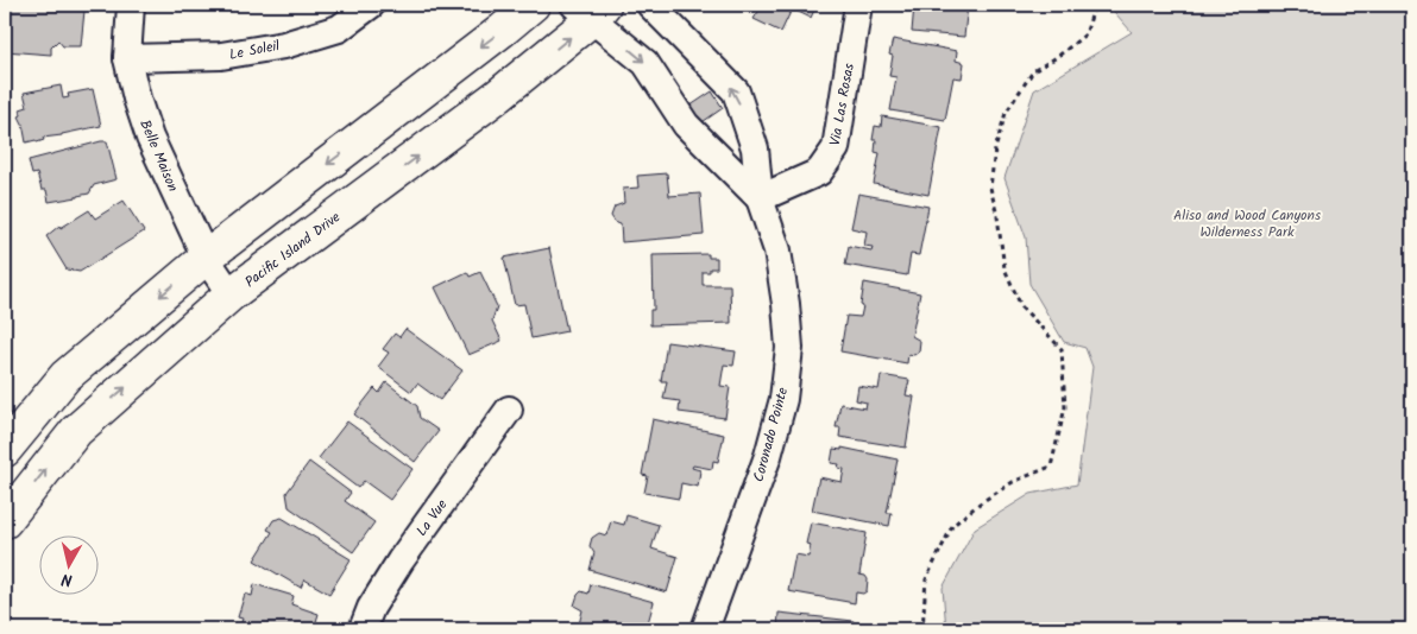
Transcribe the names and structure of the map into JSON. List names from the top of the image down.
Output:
{
  "streets": {
    "main road": ["Pacific Island Drive"],
    "street": [
      "Le Soleil",
      "Via Las Rosas",
      "Belle Maison",
      "Coronado Pointe",
      "La Vue"
    ]
  },
  "crossings": [
    ["Le Soleil", "Belle Maison"],
    ["Via Las Rosas", "Coronado Pointe"],
    ["Belle Maison", "Pacific Island Drive"],
    ["Pacific Island Drive", "Coronado Pointe"]
  ],
  "parks": ["Aliso and Wood Canyons Wilderness Park"],
  "north": "bottom"
}
